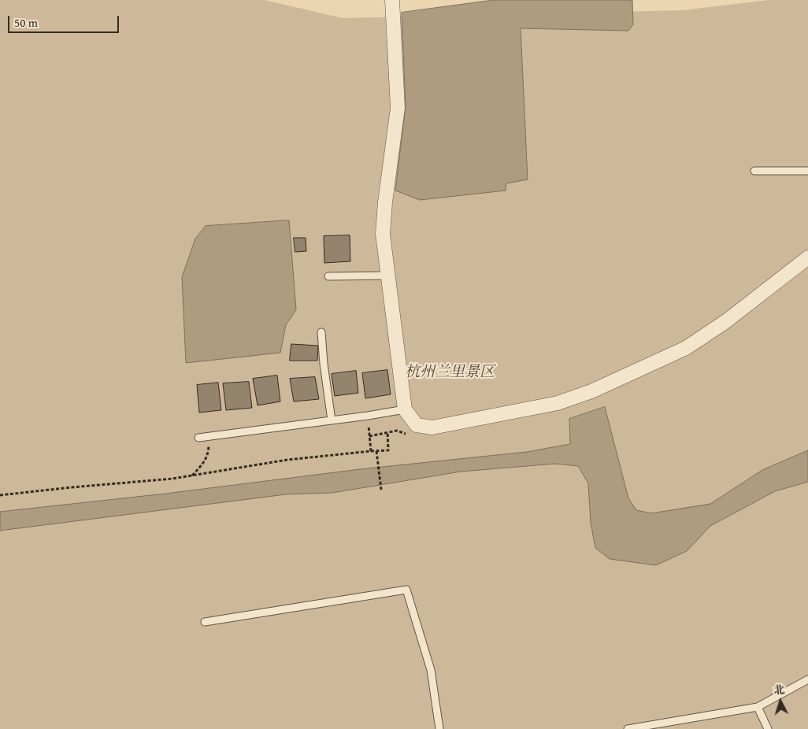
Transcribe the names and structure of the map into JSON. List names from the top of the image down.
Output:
{
  "parks": ["杭州兰里景区"],
  "scale_bar": "50 m",
  "north": "top"
}
